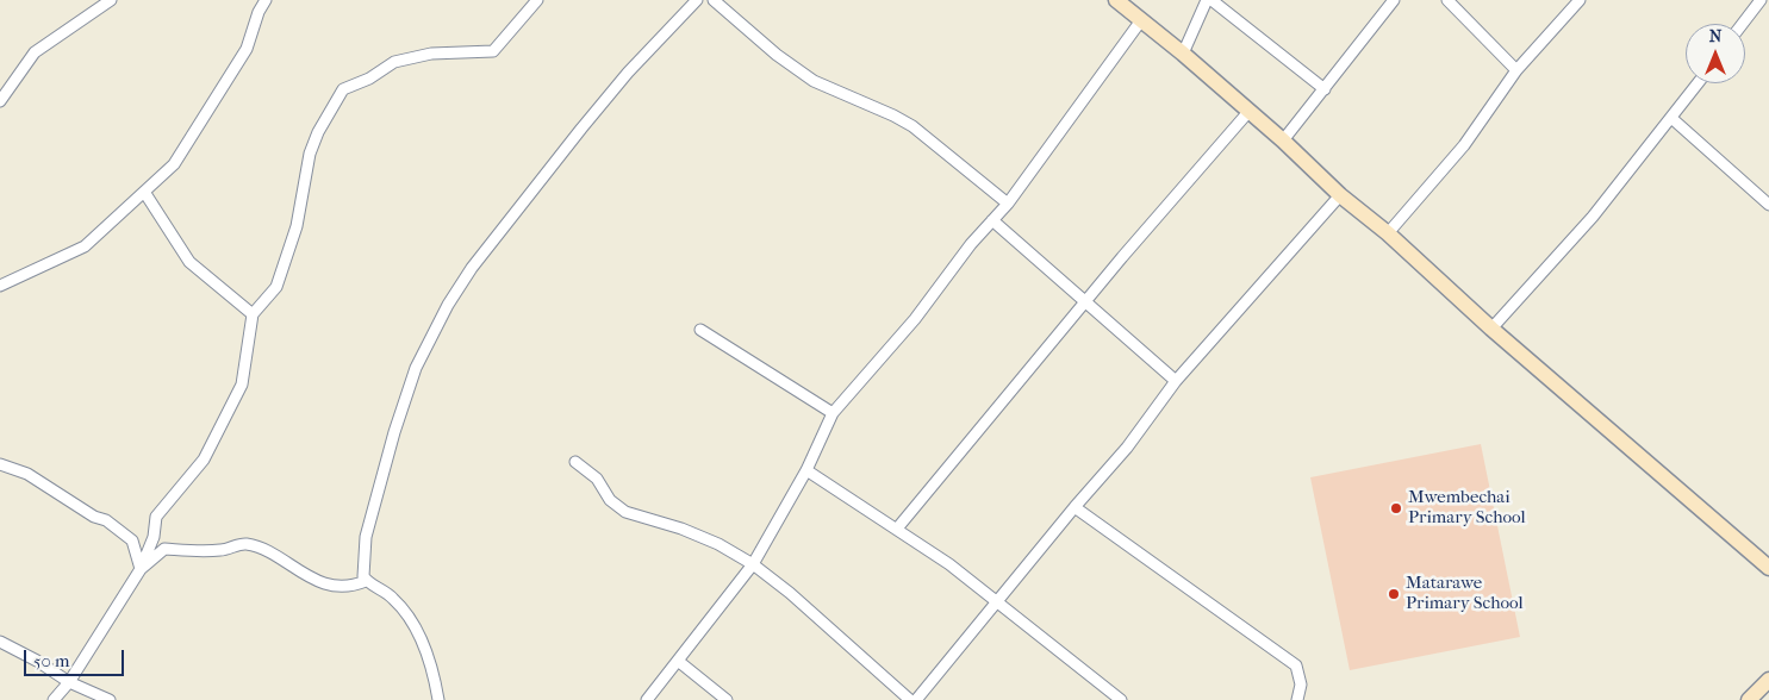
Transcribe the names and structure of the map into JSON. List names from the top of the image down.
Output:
{
  "places": ["Mwembechai Primary School", "Matarawe Primary School"],
  "scale_bar": "50 m",
  "north": "top"
}
